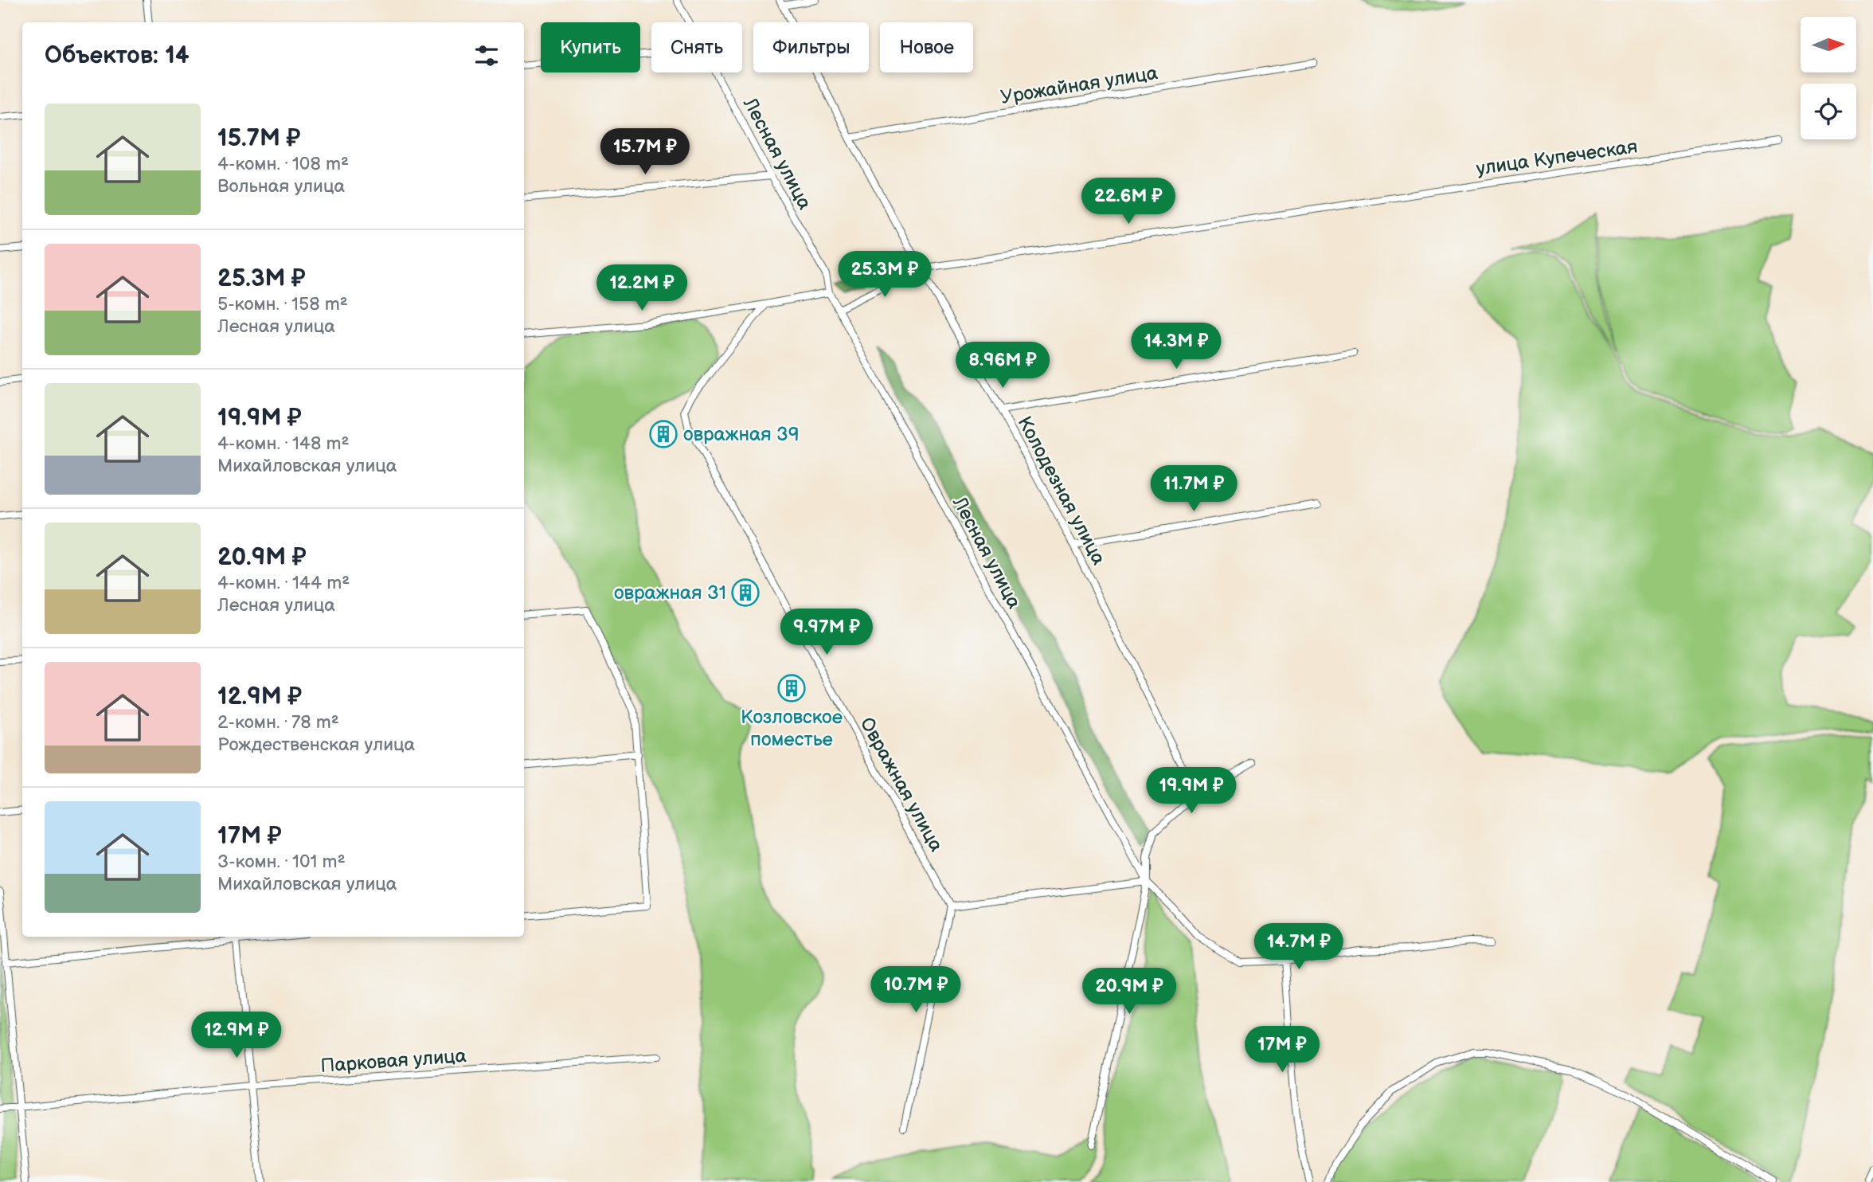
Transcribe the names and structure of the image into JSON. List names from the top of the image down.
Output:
{
  "streets": {
    "street": [
      "Урожайная улица",
      "Лесная улица",
      "улица Купеческая",
      "Колодезная улица",
      "Овражная улица",
      "Парковая улица"
    ]
  },
  "crossings": [
    ["Урожайная улица", "Колодезная улица"],
    ["Лесная улица", "улица Купеческая"],
    ["улица Купеческая", "Колодезная улица"]
  ],
  "places": {
    "building": ["овражная 39", "овражная 31", "Козловское поместье"]
  },
  "north": "right",
  "page": {
    "chip": [
      "Купить",
      "Снять",
      "Фильтры",
      "Новое"
    ],
    "heading": "Объектов: 14",
    "list": [
      {
        "name": "15.7M ₽",
        "note": "4-комн. · 108 m² · Вольная улица"
      },
      {
        "name": "25.3M ₽",
        "note": "5-комн. · 158 m² · Лесная улица"
      },
      {
        "name": "19.9M ₽",
        "note": "4-комн. · 148 m² · Михайловская улица"
      },
      {
        "name": "20.9M ₽",
        "note": "4-комн. · 144 m² · Лесная улица"
      },
      {
        "name": "12.9M ₽",
        "note": "2-комн. · 78 m² · Рождественская улица"
      },
      {
        "name": "17M ₽",
        "note": "3-комн. · 101 m² · Михайловская улица"
      }
    ],
    "price": [
      "15.7M ₽",
      "22.6M ₽",
      "25.3M ₽",
      "12.2M ₽",
      "14.3M ₽",
      "8.96M ₽",
      "11.7M ₽",
      "9.97M ₽",
      "19.9M ₽",
      "14.7M ₽",
      "10.7M ₽",
      "20.9M ₽",
      "12.9M ₽",
      "17M ₽"
    ]
  }
}
